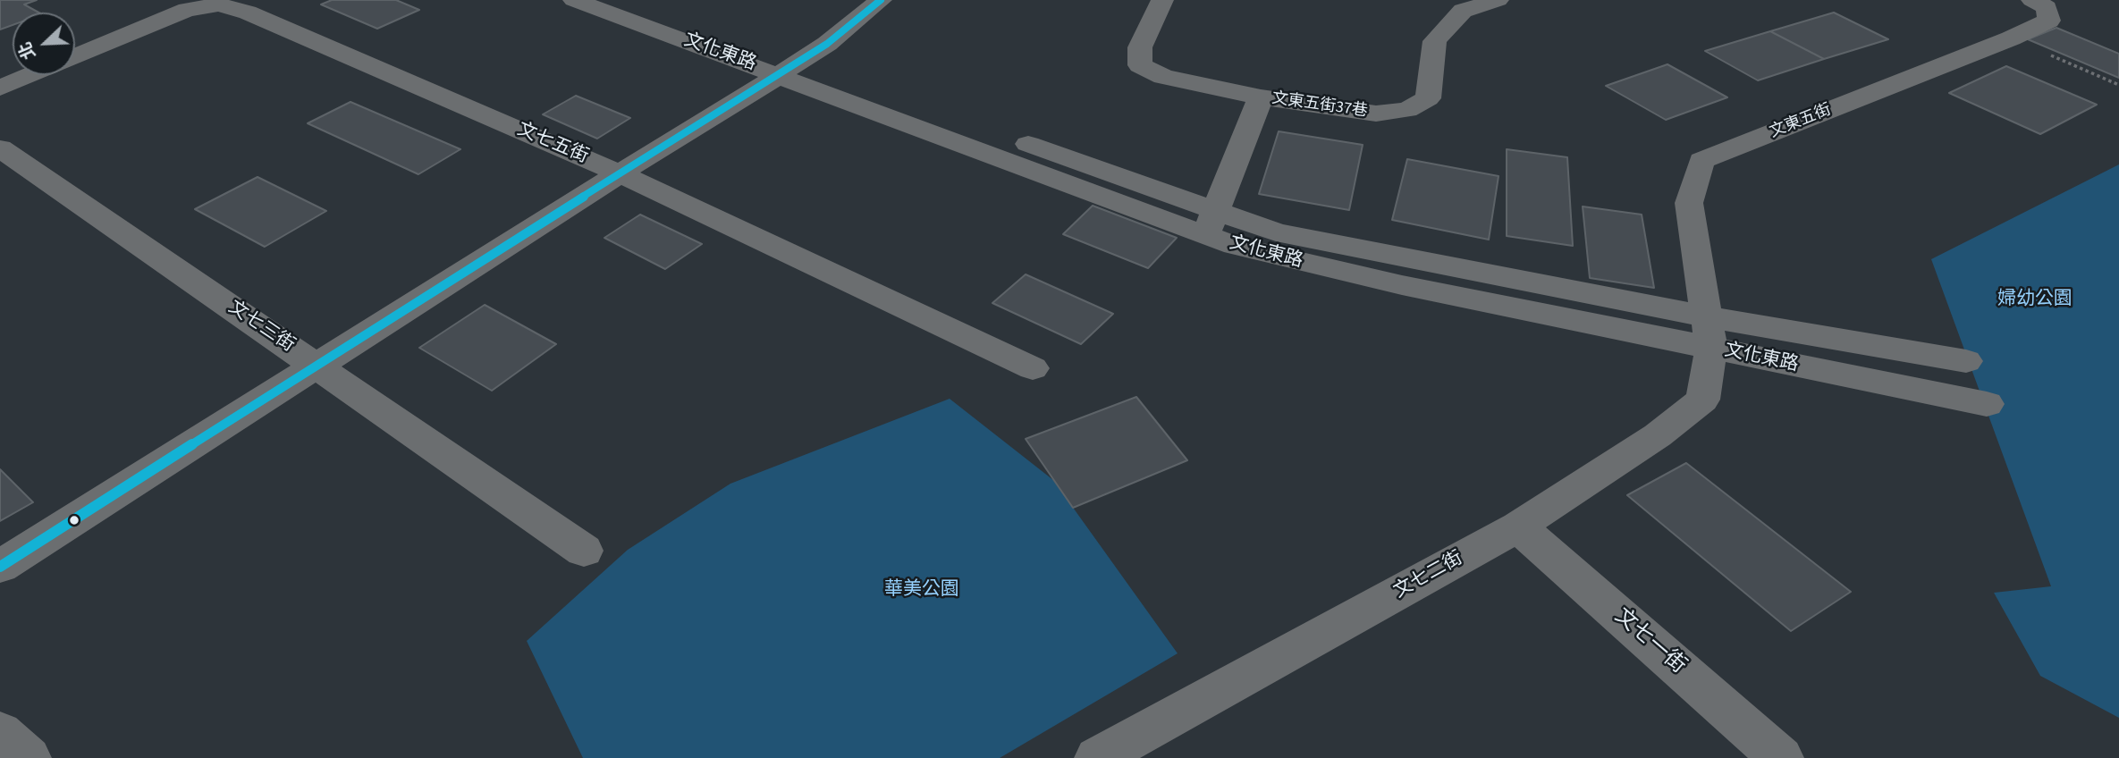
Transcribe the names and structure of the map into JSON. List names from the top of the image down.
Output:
{
  "streets": {
    "street": [
      "文化東路",
      "文東五街37巷",
      "文東五街",
      "文七五街",
      "文七三街",
      "文七二街",
      "文七一街"
    ]
  },
  "crossings": [
    ["文化東路", "文東五街"],
    ["文化東路", "文七二街"],
    ["文東五街", "文七二街"],
    ["文七二街", "文七一街"]
  ],
  "parks": ["婦幼公園", "華美公園"],
  "north": "bottom left"
}
